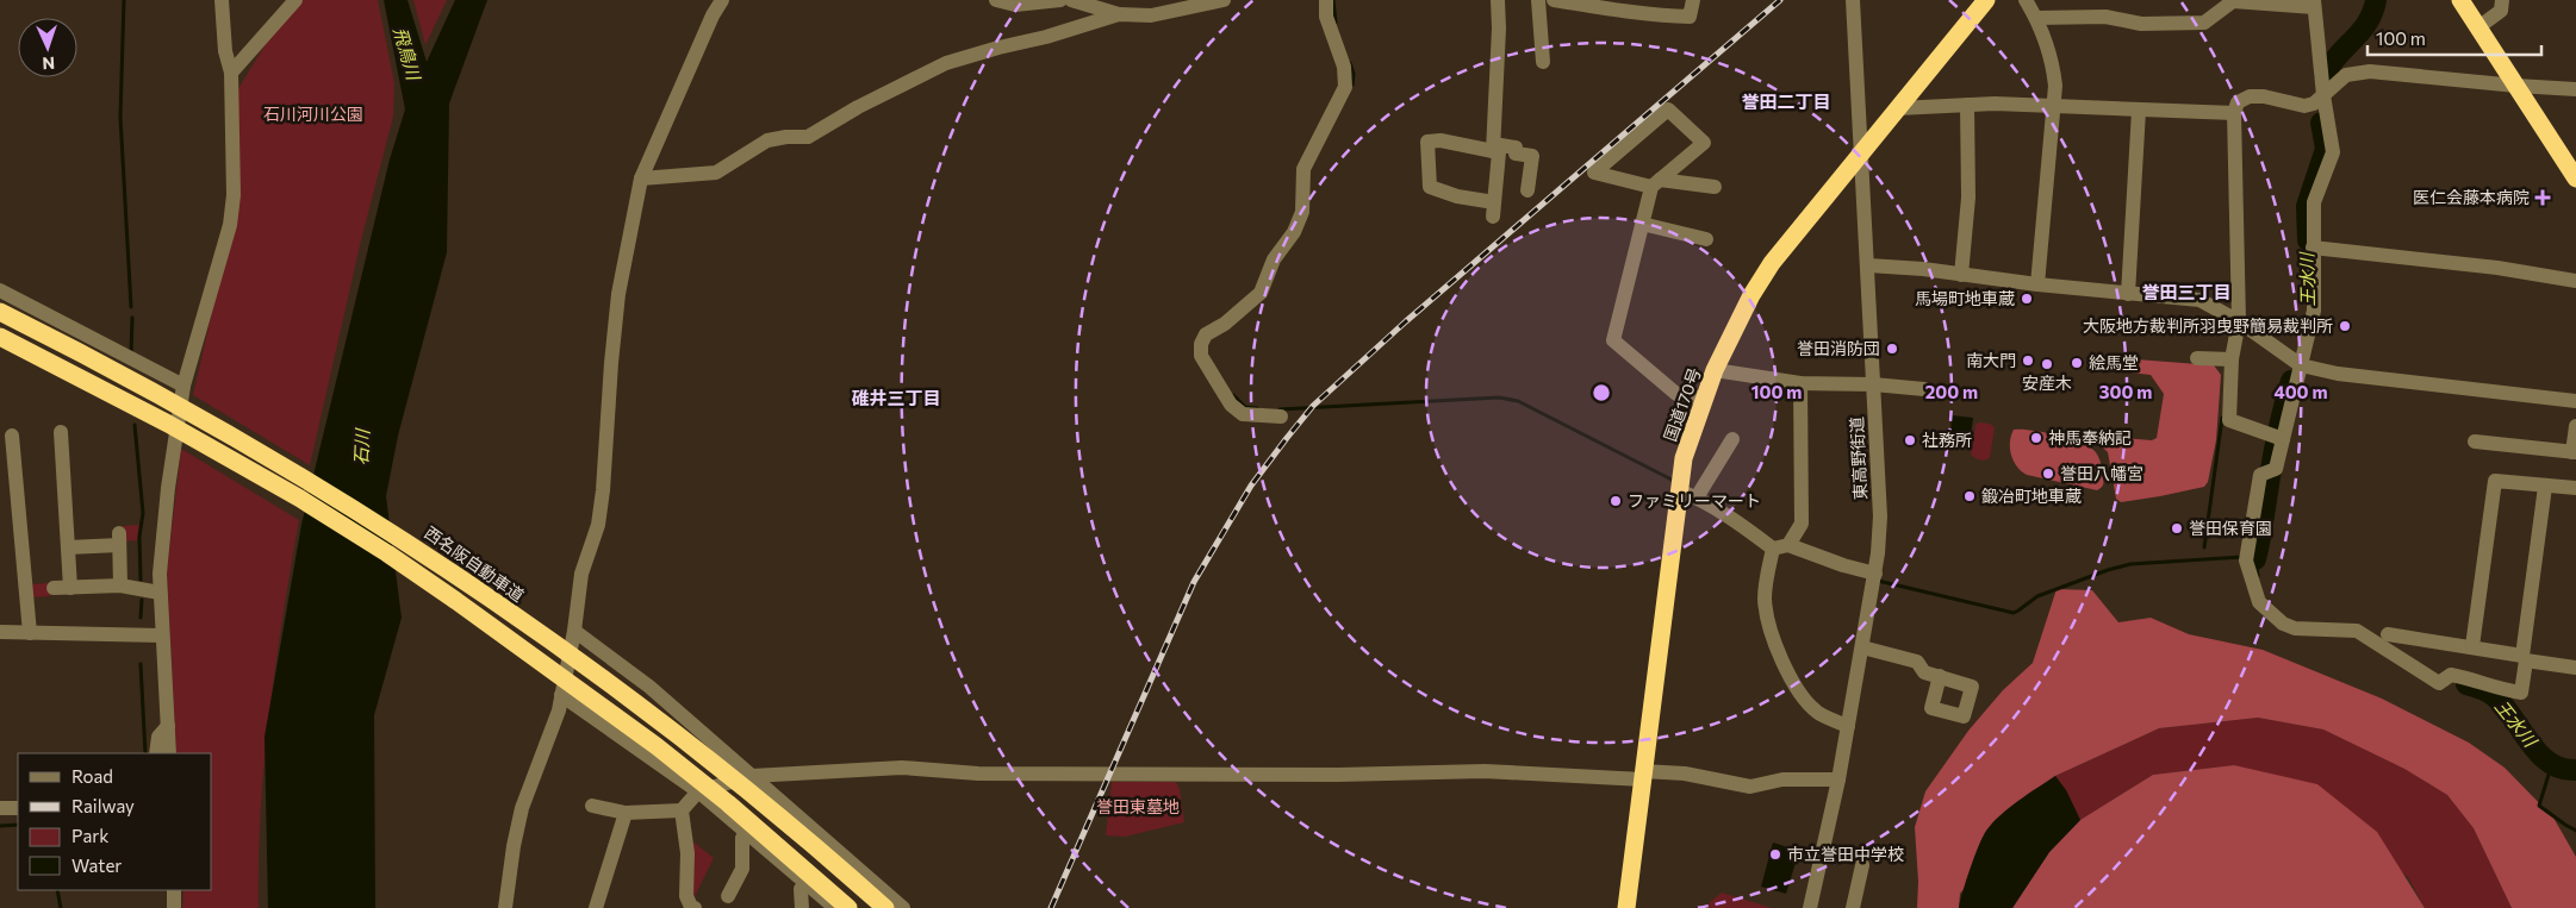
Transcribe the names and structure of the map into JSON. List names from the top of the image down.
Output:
{
  "streets": {
    "highway": ["国道170号", "西名阪自動車道"],
    "street": ["東高野街道"]
  },
  "crossings": [
    ["国道170号", "東高野街道"]
  ],
  "districts": ["誉田二丁目", "誉田三丁目", "碓井三丁目"],
  "water": ["飛鳥川", "王水川", "石川"],
  "parks": ["石川河川公園", "誉田東墓地"],
  "places": {
    "health": ["医仁会藤本病院"],
    "other": [
      "馬場町地車蔵",
      "大阪地方裁判所羽曳野簡易裁判所",
      "誉田消防団",
      "南大門",
      "絵馬堂",
      "安産木",
      "神馬奉納記",
      "社務所",
      "誉田八幡宮",
      "鍛冶町地車蔵",
      "ファミリーマート",
      "誉田保育園",
      "市立誉田中学校"
    ]
  },
  "legend": [
    "Road",
    "Railway",
    "Park",
    "Water"
  ],
  "scale_bar": "100 m",
  "north": "bottom",
  "rings": [
    "100 m",
    "200 m",
    "300 m",
    "400 m"
  ]
}
